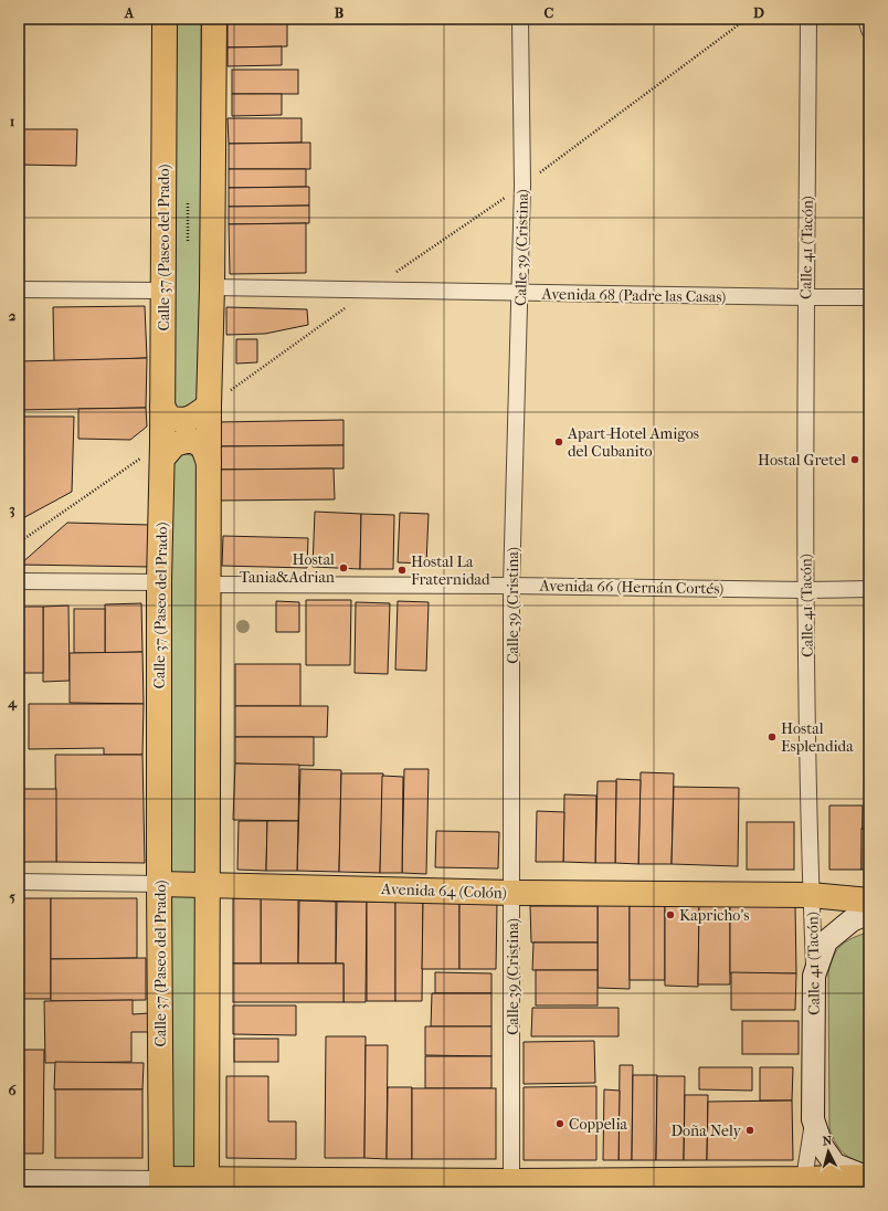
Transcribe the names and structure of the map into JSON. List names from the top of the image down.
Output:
{
  "streets": {
    "main road": ["Calle 37 (Paseo del Prado)", "Avenida 64 (Colón)"],
    "street": [
      "Calle 39 (Cristina)",
      "Calle 41 (Tacón)",
      "Avenida 68 (Padre las Casas)",
      "Avenida 66 (Hernán Cortés)"
    ]
  },
  "crossings": [
    ["Calle 37 (Paseo del Prado)", "Avenida 64 (Colón)"],
    ["Calle 39 (Cristina)", "Avenida 68 (Padre las Casas)"],
    ["Calle 39 (Cristina)", "Avenida 66 (Hernán Cortés)"],
    ["Calle 39 (Cristina)", "Avenida 64 (Colón)"],
    ["Calle 41 (Tacón)", "Avenida 68 (Padre las Casas)"],
    ["Calle 41 (Tacón)", "Avenida 66 (Hernán Cortés)"],
    ["Calle 41 (Tacón)", "Avenida 64 (Colón)"]
  ],
  "places": [
    "Apart-Hotel Amigos del Cubanito",
    "Hostal Gretel",
    "Hostal Tania&Adrian",
    "Hostal La Fraternidad",
    "Hostal Esplendida",
    "Kapricho's",
    "Coppelia",
    "Doña Nely"
  ],
  "north": "top",
  "grid": {
    "columns": [
      "A",
      "B",
      "C",
      "D"
    ],
    "rows": [
      "1",
      "2",
      "3",
      "4",
      "5",
      "6"
    ]
  }
}
